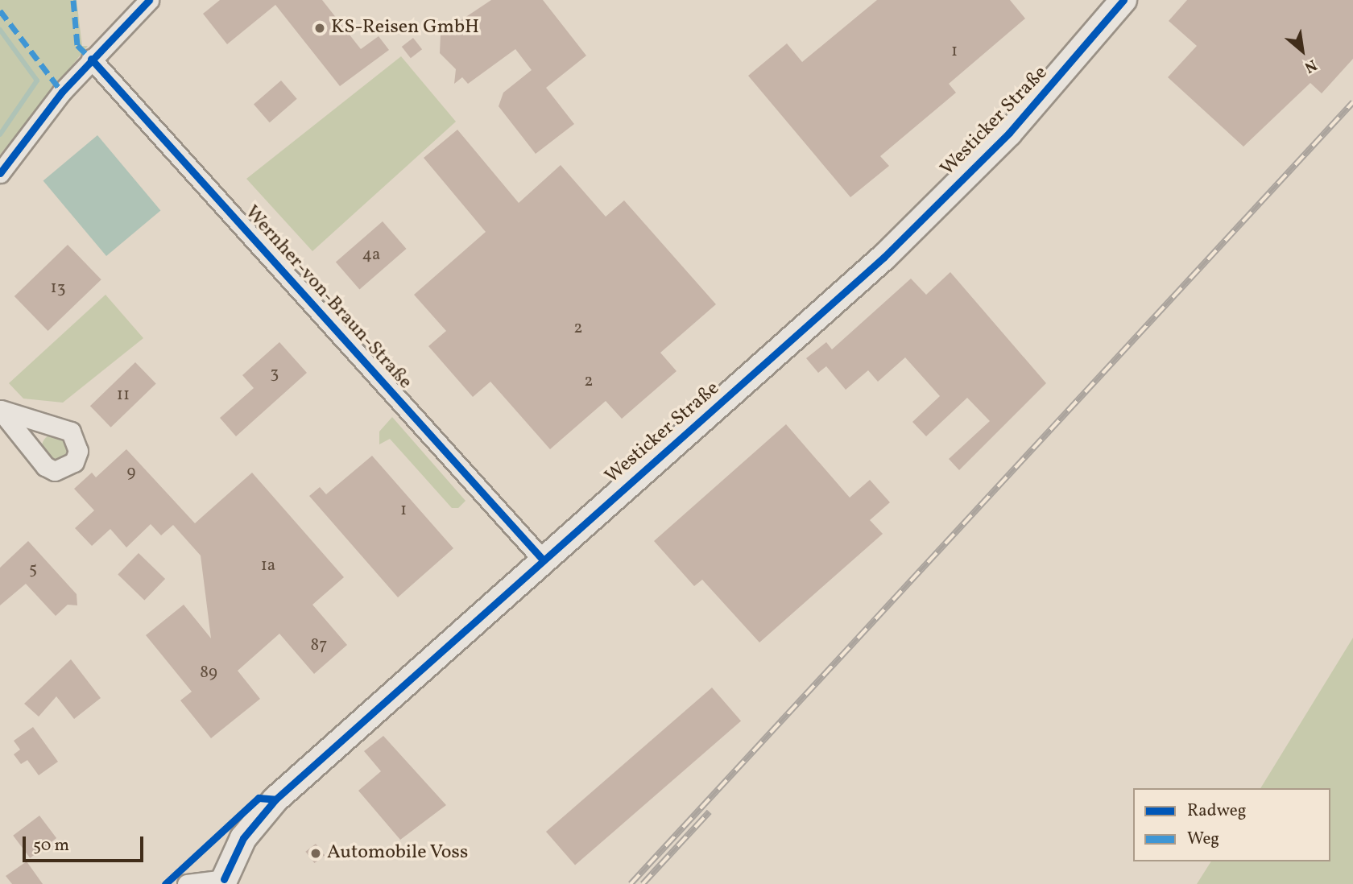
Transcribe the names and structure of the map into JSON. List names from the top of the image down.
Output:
{
  "streets": {
    "main road": ["Westicker Straße"],
    "street": ["Wernher-von-Braun-Straße"]
  },
  "crossings": [
    ["Westicker Straße", "Wernher-von-Braun-Straße"]
  ],
  "places": ["KS-Reisen GmbH", "Automobile Voss"],
  "house_numbers": [
    "1",
    "4a",
    "13",
    "2",
    "3",
    "2",
    "11",
    "9",
    "1",
    "1a",
    "5",
    "87",
    "89"
  ],
  "legend": ["Radweg", "Weg"],
  "scale_bar": "50 m",
  "north": "bottom right"
}
